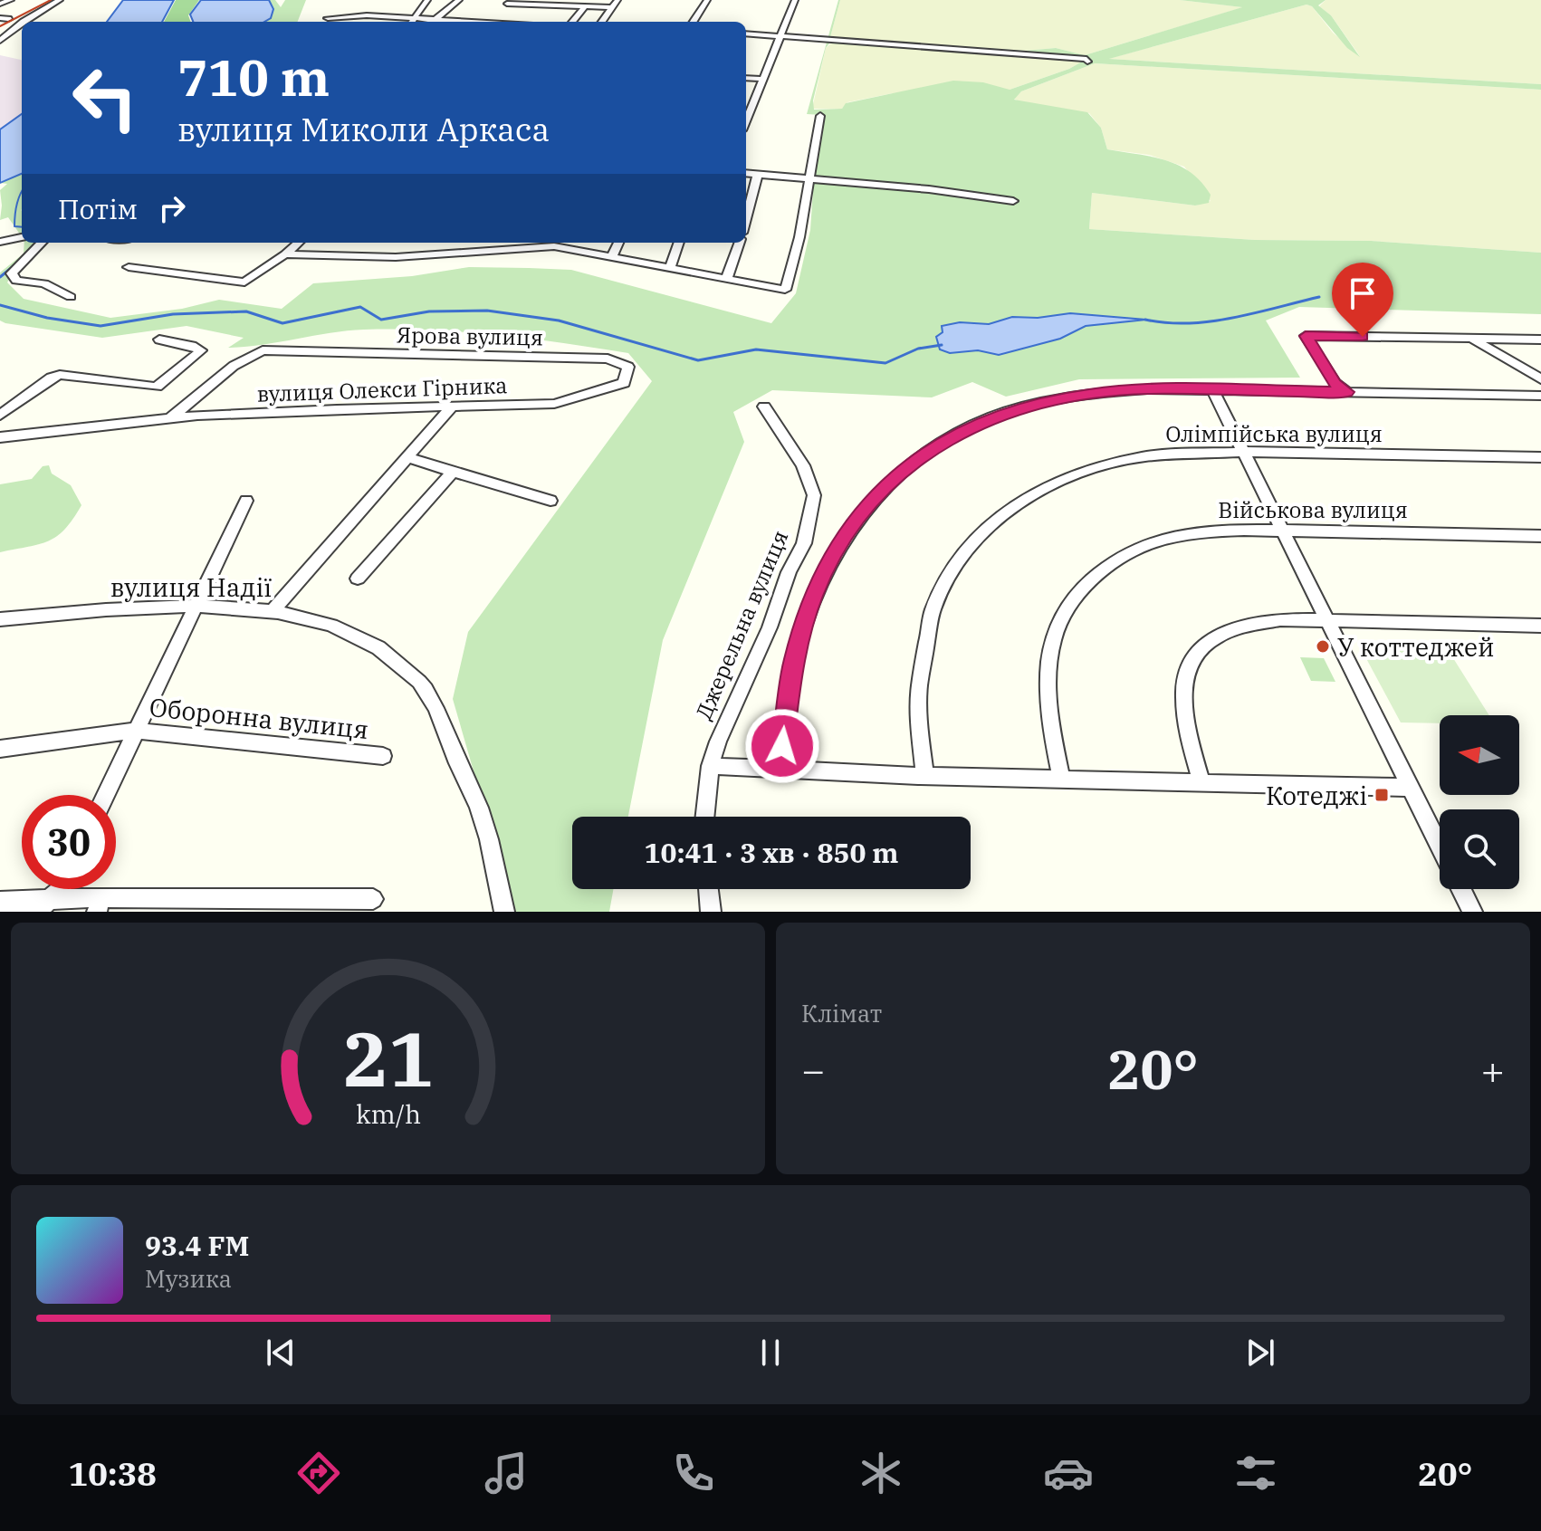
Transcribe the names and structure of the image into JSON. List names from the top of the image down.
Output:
{
  "streets": {
    "street": [
      "Ярова вулиця",
      "вулиця Олекси Гірника",
      "Олімпійська вулиця",
      "Військова вулиця",
      "вулиця Надії",
      "Джерельна вулиця",
      "Оборонна вулиця"
    ]
  },
  "crossings": [
    ["Ярова вулиця", "вулиця Олекси Гірника"]
  ],
  "places": {
    "other": ["У коттеджей"],
    "transit": ["Котеджі"]
  },
  "north": "left",
  "page": {
    "turn": ["710 m", "вулиця Миколи Аркаса"],
    "then": "Потім",
    "limit": "30",
    "trip": "10:41 · 3 хв · 850 m",
    "tile": "Клімат",
    "heat": ["−", "20°", "+"],
    "song": ["93.4 FM", "Музика"],
    "tabs": ["10:38", "20°"],
    "gauge": ["21", "km/h"]
  }
}
